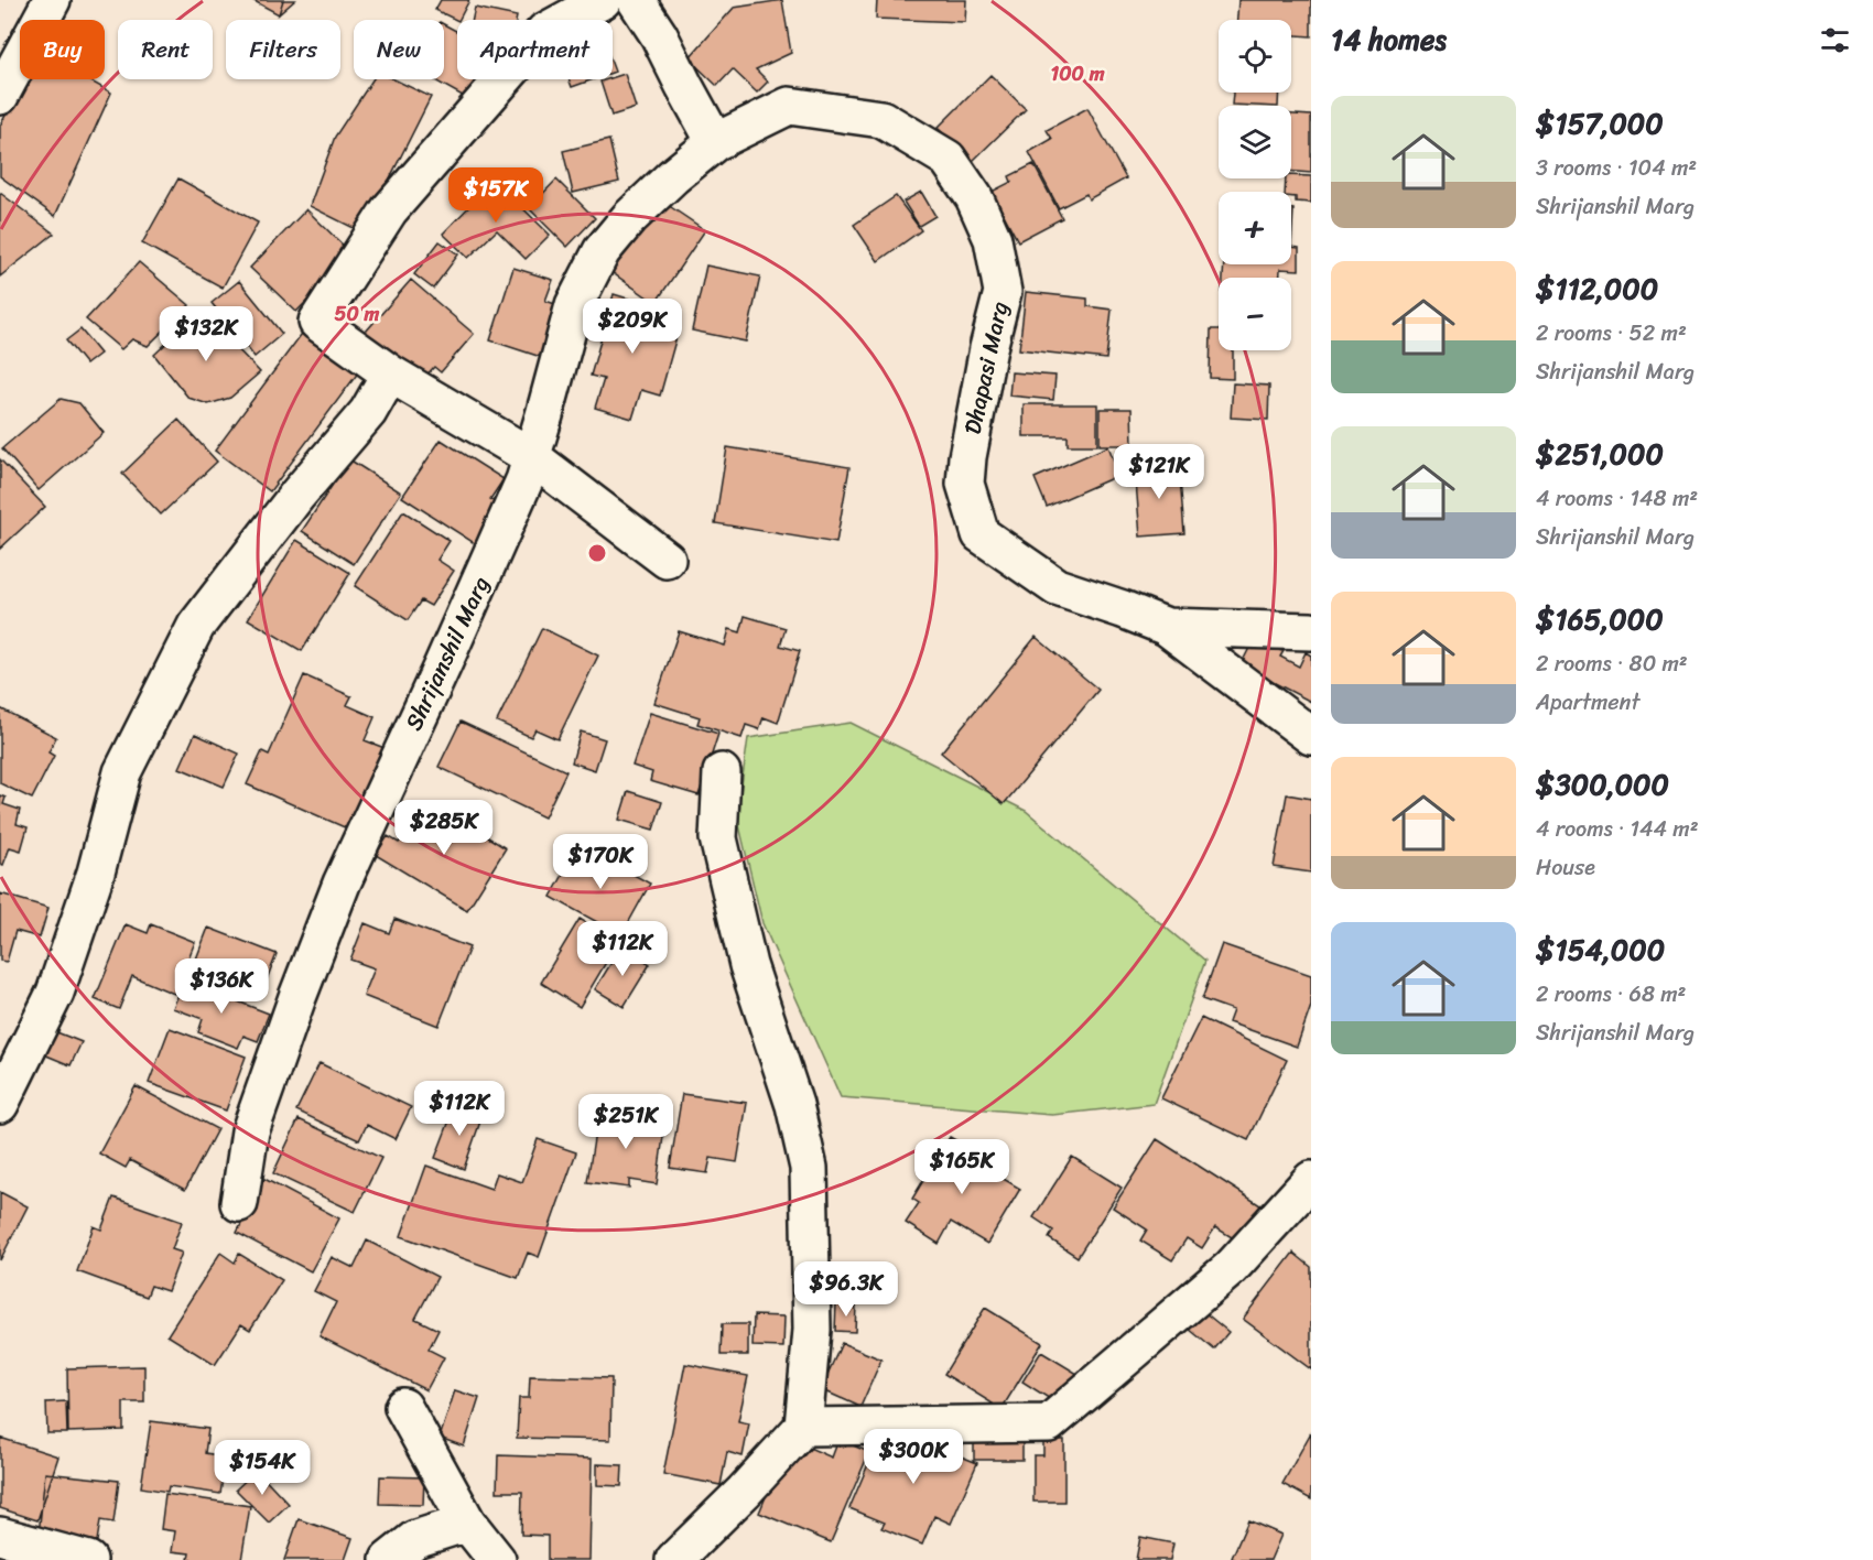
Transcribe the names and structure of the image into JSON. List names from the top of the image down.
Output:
{
  "streets": {
    "street": ["Dhapasi Marg", "Shrijanshil Marg"]
  },
  "crossings": [
    ["Dhapasi Marg", "Shrijanshil Marg"]
  ],
  "page": {
    "heading": "14 homes",
    "map_buttons": ["+", "−"],
    "chip": [
      "Buy",
      "Rent",
      "Filters",
      "New",
      "Apartment"
    ],
    "list": [
      {
        "name": "$157,000",
        "note": "3 rooms · 104 m² · Shrijanshil Marg"
      },
      {
        "name": "$112,000",
        "note": "2 rooms · 52 m² · Shrijanshil Marg"
      },
      {
        "name": "$251,000",
        "note": "4 rooms · 148 m² · Shrijanshil Marg"
      },
      {
        "name": "$165,000",
        "note": "2 rooms · 80 m² · Apartment"
      },
      {
        "name": "$300,000",
        "note": "4 rooms · 144 m² · House"
      },
      {
        "name": "$154,000",
        "note": "2 rooms · 68 m² · Shrijanshil Marg"
      }
    ],
    "price": [
      "$157K",
      "$209K",
      "$132K",
      "$121K",
      "$285K",
      "$170K",
      "$112K",
      "$136K",
      "$112K",
      "$251K",
      "$165K",
      "$96.3K",
      "$300K",
      "$154K"
    ]
  },
  "rings": ["100 m", "50 m"]
}
